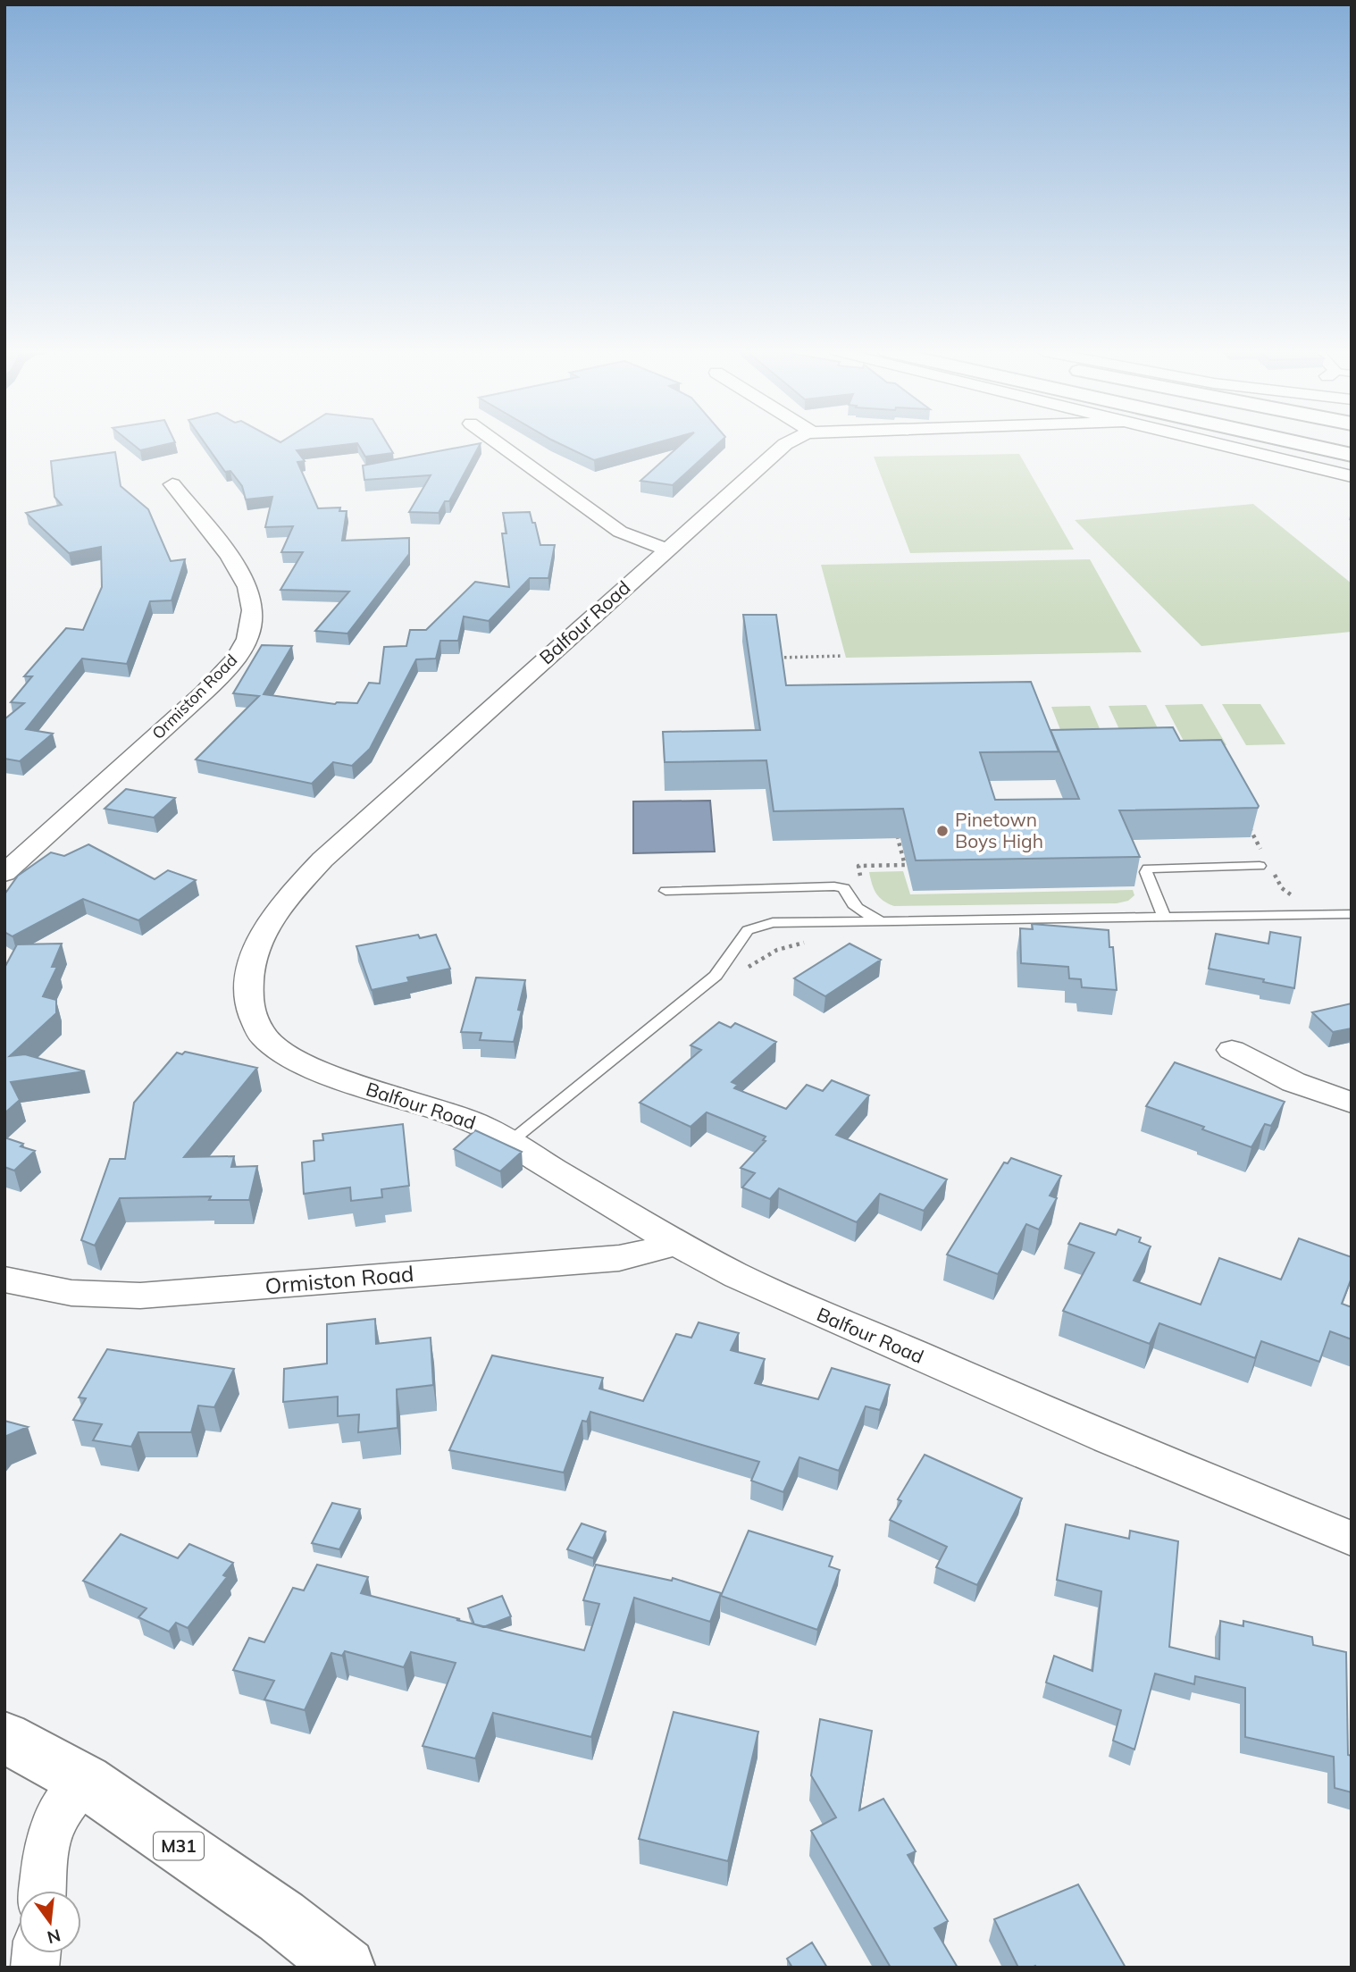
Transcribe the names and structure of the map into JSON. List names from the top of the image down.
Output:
{
  "streets": {
    "main road": ["M31"],
    "street": ["Balfour Road", "Ormiston Road"]
  },
  "crossings": [
    ["Balfour Road", "Ormiston Road"]
  ],
  "places": ["Pinetown Boys High"],
  "north": "bottom"
}
